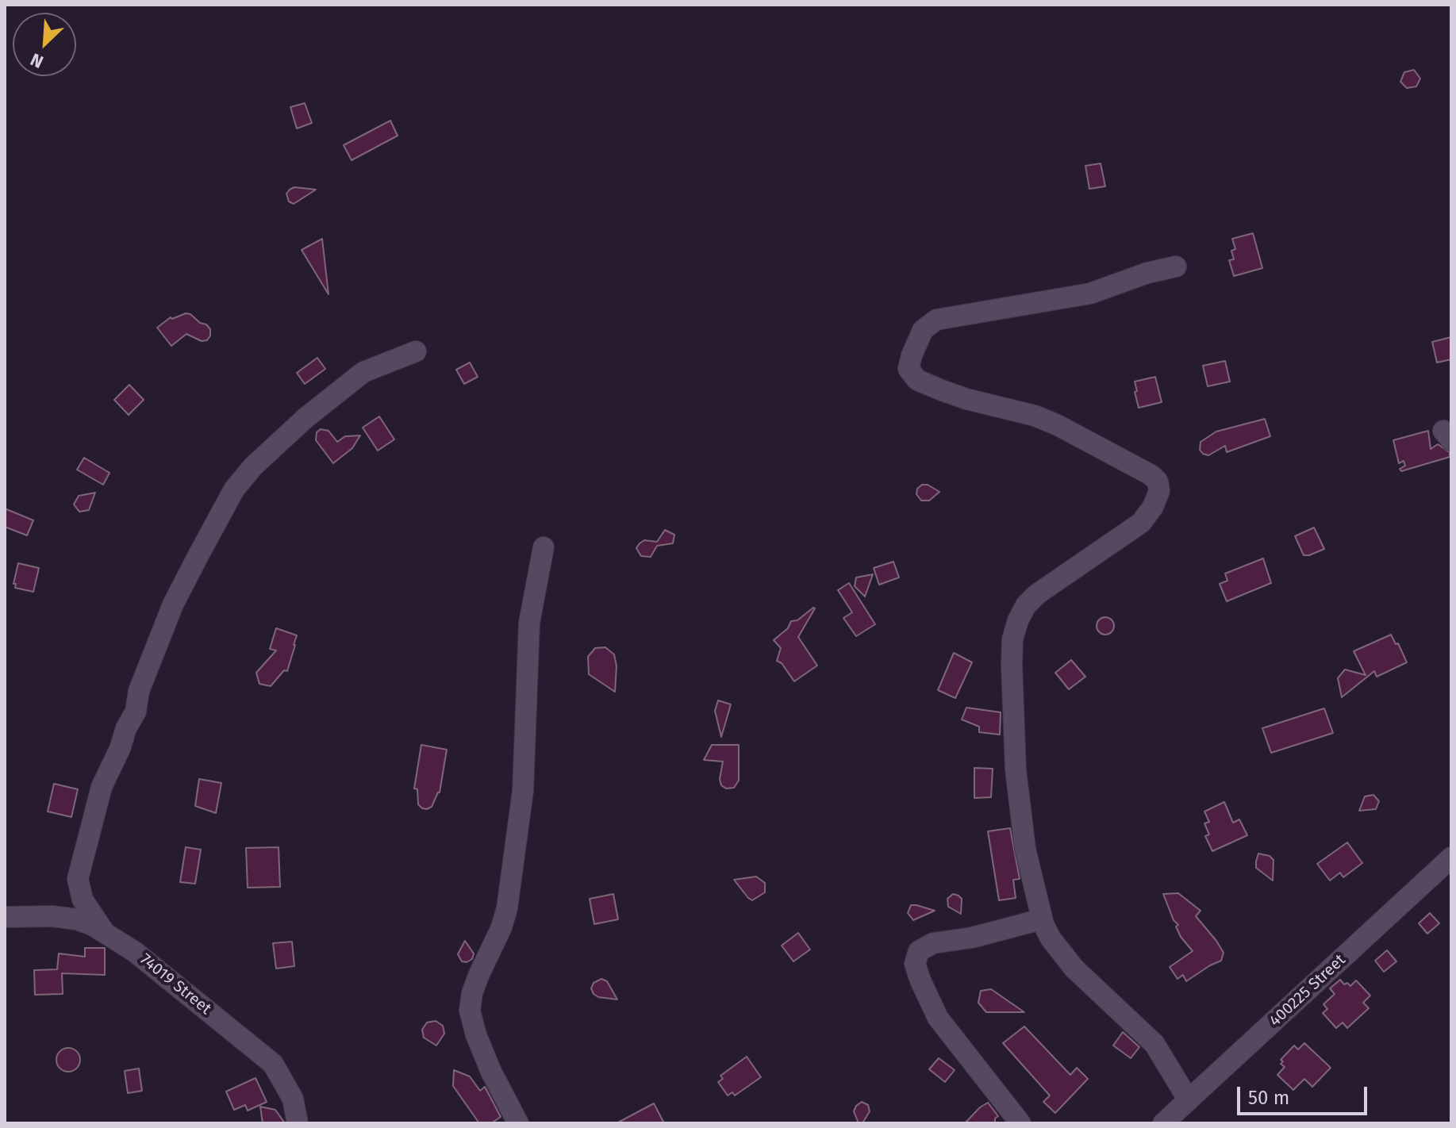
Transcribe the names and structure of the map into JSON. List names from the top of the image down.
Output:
{
  "streets": {
    "street": ["74019 Street", "400225 Street"]
  },
  "scale_bar": "50 m",
  "north": "bottom left"
}
